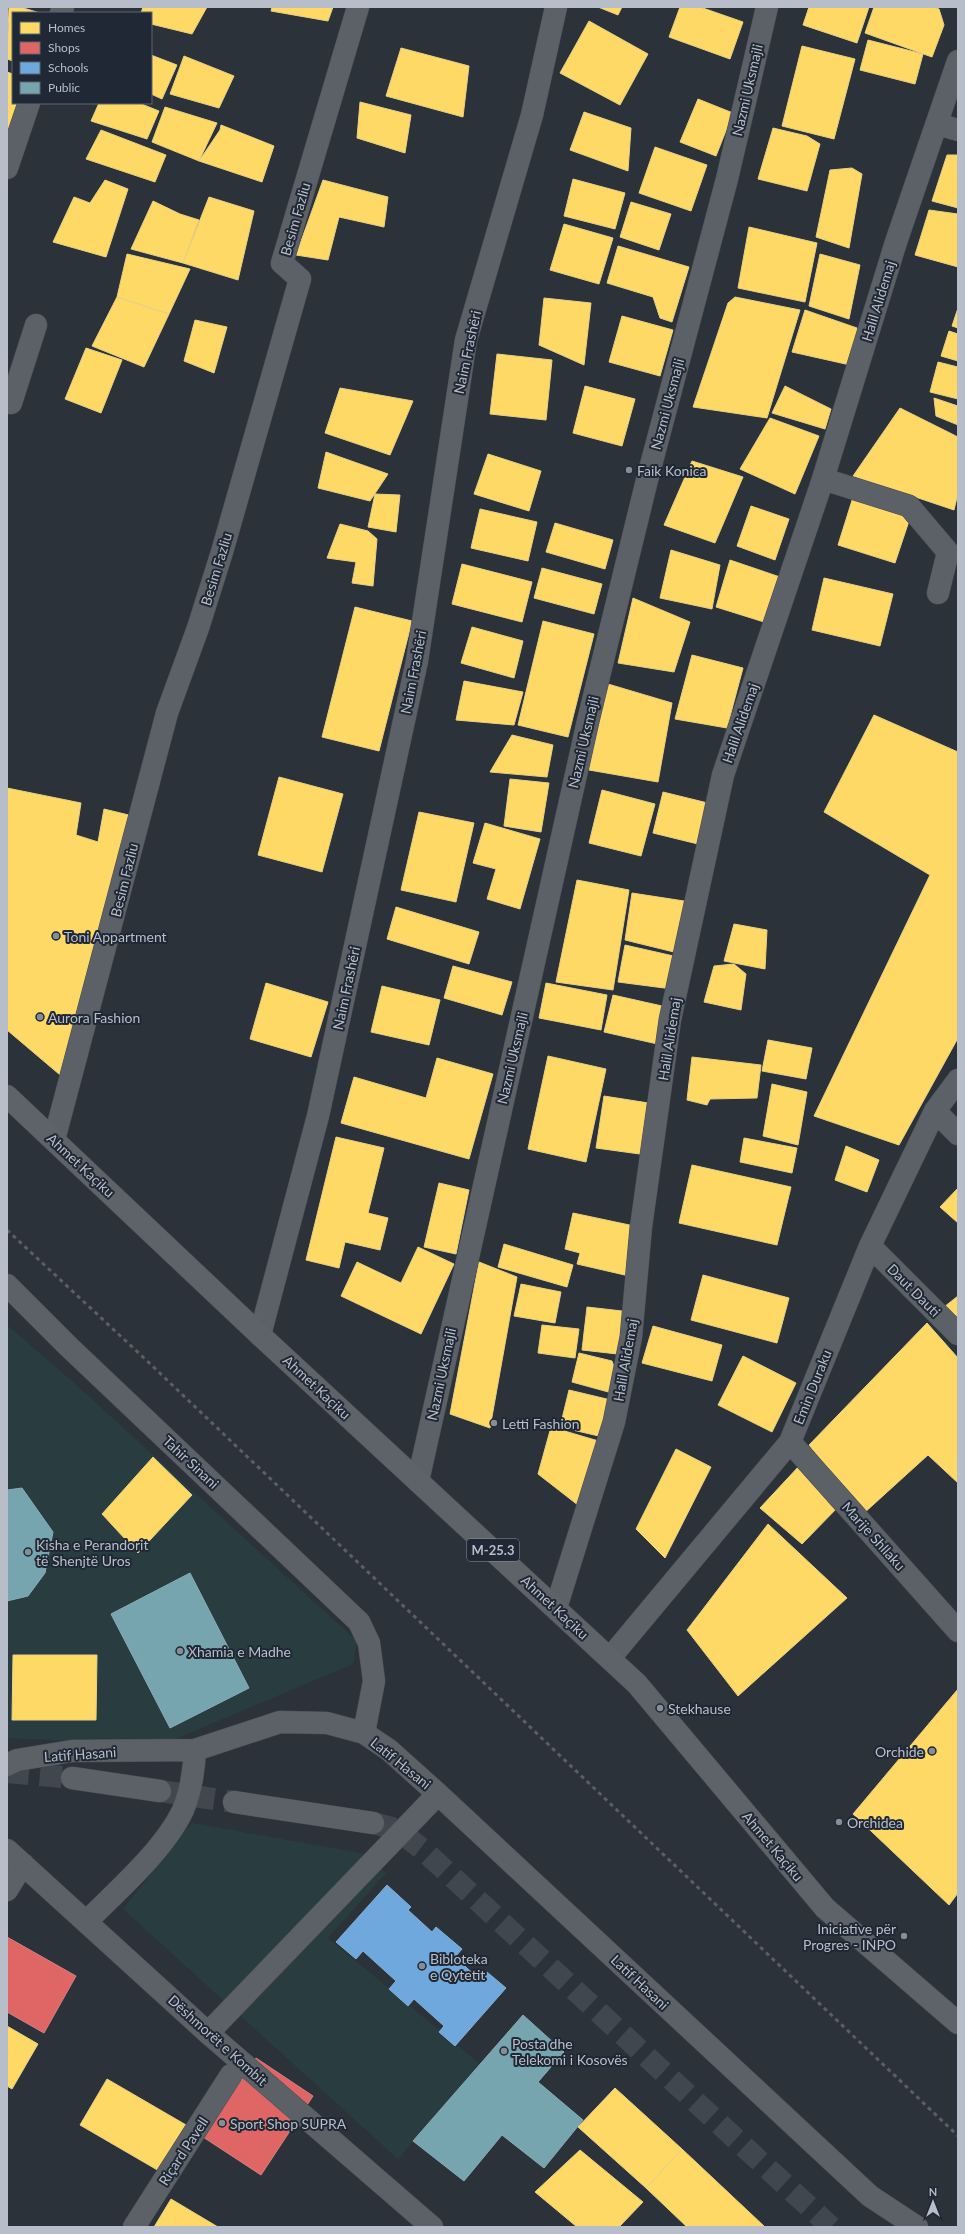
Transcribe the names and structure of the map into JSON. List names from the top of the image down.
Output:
{
  "streets": {
    "main road": ["Ahmet Kaçiku", "M-25.3"],
    "street": [
      "Nazmi Uksmajli",
      "Besim Fazliu",
      "Halil Alidemaj",
      "Naim Frashëri",
      "Daut Dauti",
      "Emin Duraku",
      "Tahir Sinani",
      "Marije Shllaku",
      "Latif Hasani",
      "Dëshmorët e Kombit",
      "Riçard Pavell"
    ]
  },
  "crossings": [
    ["Nazmi Uksmajli", "Ahmet Kaçiku"],
    ["Besim Fazliu", "Ahmet Kaçiku"],
    ["Halil Alidemaj", "Ahmet Kaçiku"],
    ["Naim Frashëri", "Ahmet Kaçiku"],
    ["Ahmet Kaçiku", "Emin Duraku"],
    ["Daut Dauti", "Emin Duraku"],
    ["Emin Duraku", "Marije Shllaku"],
    ["Tahir Sinani", "Latif Hasani"]
  ],
  "places": [
    "Faik Konica",
    "Toni Appartment",
    "Aurora Fashion",
    "Letti Fashion",
    "Kisha e Perandorit të Shenjtë Uros",
    "Xhamia e Madhe",
    "Stekhause",
    "Orchide",
    "Orchidea",
    "Iniciative për Progres - INPO",
    "Bibloteka e Qytetit",
    "Posta dhe Telekomi i Kosovës",
    "Sport Shop SUPRA"
  ],
  "legend": [
    "Homes",
    "Shops",
    "Schools",
    "Public"
  ],
  "north": "top"
}
